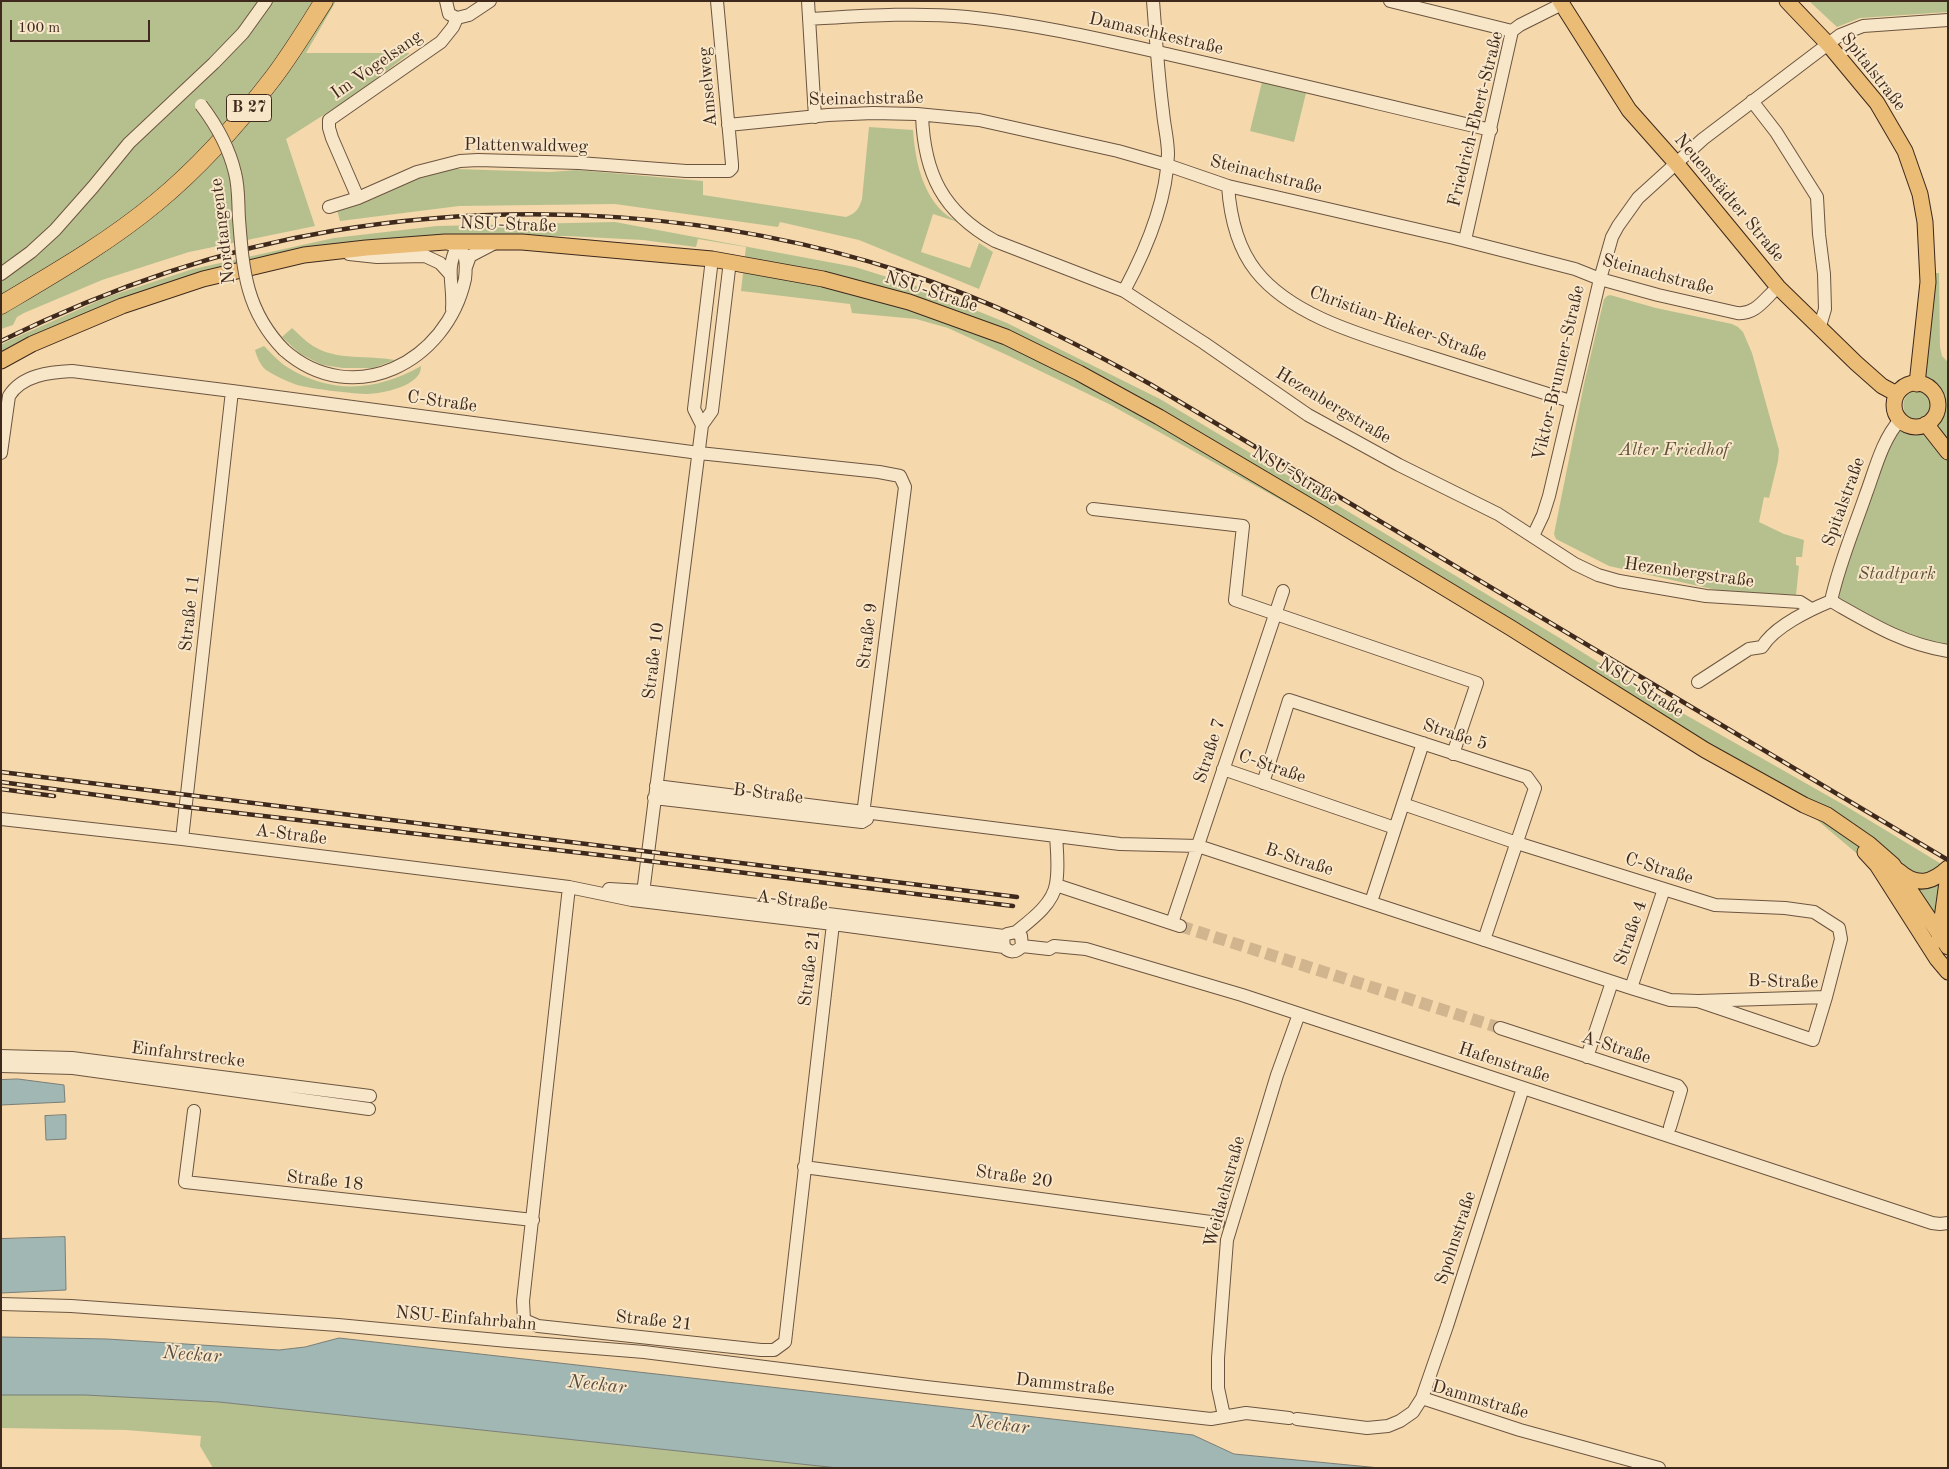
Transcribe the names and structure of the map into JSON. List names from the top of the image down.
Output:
{
  "streets": {
    "highway": ["B 27"],
    "main road": ["Spitalstraße", "Neuenstädter Straße", "NSU-Straße"],
    "street": [
      "Damaschkestraße",
      "Im Vogelsang",
      "Amselweg",
      "Steinachstraße",
      "Friedrich-Ebert-Straße",
      "Plattenwaldweg",
      "Nordtangente",
      "Christian-Rieker-Straße",
      "Viktor-Brunner-Straße",
      "C-Straße",
      "Hezenbergstraße",
      "Straße 11",
      "Straße 9",
      "Straße 10",
      "Straße 5",
      "Straße 7",
      "B-Straße",
      "A-Straße",
      "Straße 4",
      "Straße 21",
      "Einfahrstrecke",
      "Hafenstraße",
      "Straße 20",
      "Straße 18",
      "Weidachstraße",
      "Spohnstraße",
      "NSU-Einfahrbahn",
      "Dammstraße"
    ]
  },
  "crossings": [
    ["Damaschkestraße", "Friedrich-Ebert-Straße"],
    ["Im Vogelsang", "Plattenwaldweg"],
    ["Spitalstraße", "Neuenstädter Straße"],
    ["Spitalstraße", "Viktor-Brunner-Straße"],
    ["Amselweg", "Steinachstraße"],
    ["Amselweg", "Plattenwaldweg"],
    ["Steinachstraße", "Friedrich-Ebert-Straße"],
    ["Steinachstraße", "Neuenstädter Straße"],
    ["Steinachstraße", "Christian-Rieker-Straße"],
    ["Steinachstraße", "Viktor-Brunner-Straße"],
    ["Steinachstraße", "Hezenbergstraße"],
    ["Friedrich-Ebert-Straße", "Neuenstädter Straße"],
    ["Neuenstädter Straße", "Viktor-Brunner-Straße"],
    ["Christian-Rieker-Straße", "Viktor-Brunner-Straße"],
    ["Viktor-Brunner-Straße", "Hezenbergstraße"],
    ["C-Straße", "Straße 11"],
    ["C-Straße", "Straße 9"],
    ["C-Straße", "Straße 10"],
    ["C-Straße", "Straße 5"],
    ["C-Straße", "Straße 7"],
    ["C-Straße", "B-Straße"],
    ["C-Straße", "Straße 4"],
    ["Straße 11", "A-Straße"],
    ["Straße 9", "B-Straße"],
    ["Straße 10", "B-Straße"],
    ["Straße 10", "A-Straße"],
    ["Straße 5", "B-Straße"],
    ["Straße 7", "B-Straße"],
    ["B-Straße", "Straße 4"],
    ["A-Straße", "Straße 4"],
    ["A-Straße", "Straße 21"],
    ["A-Straße", "Hafenstraße"],
    ["Straße 21", "Straße 20"],
    ["Straße 21", "Straße 18"],
    ["Hafenstraße", "Weidachstraße"],
    ["Hafenstraße", "Spohnstraße"],
    ["Weidachstraße", "Dammstraße"],
    ["Spohnstraße", "Dammstraße"],
    ["NSU-Einfahrbahn", "Dammstraße"]
  ],
  "water": ["Neckar"],
  "parks": ["Alter Friedhof", "Stadtpark"],
  "scale_bar": "100 m"
}
